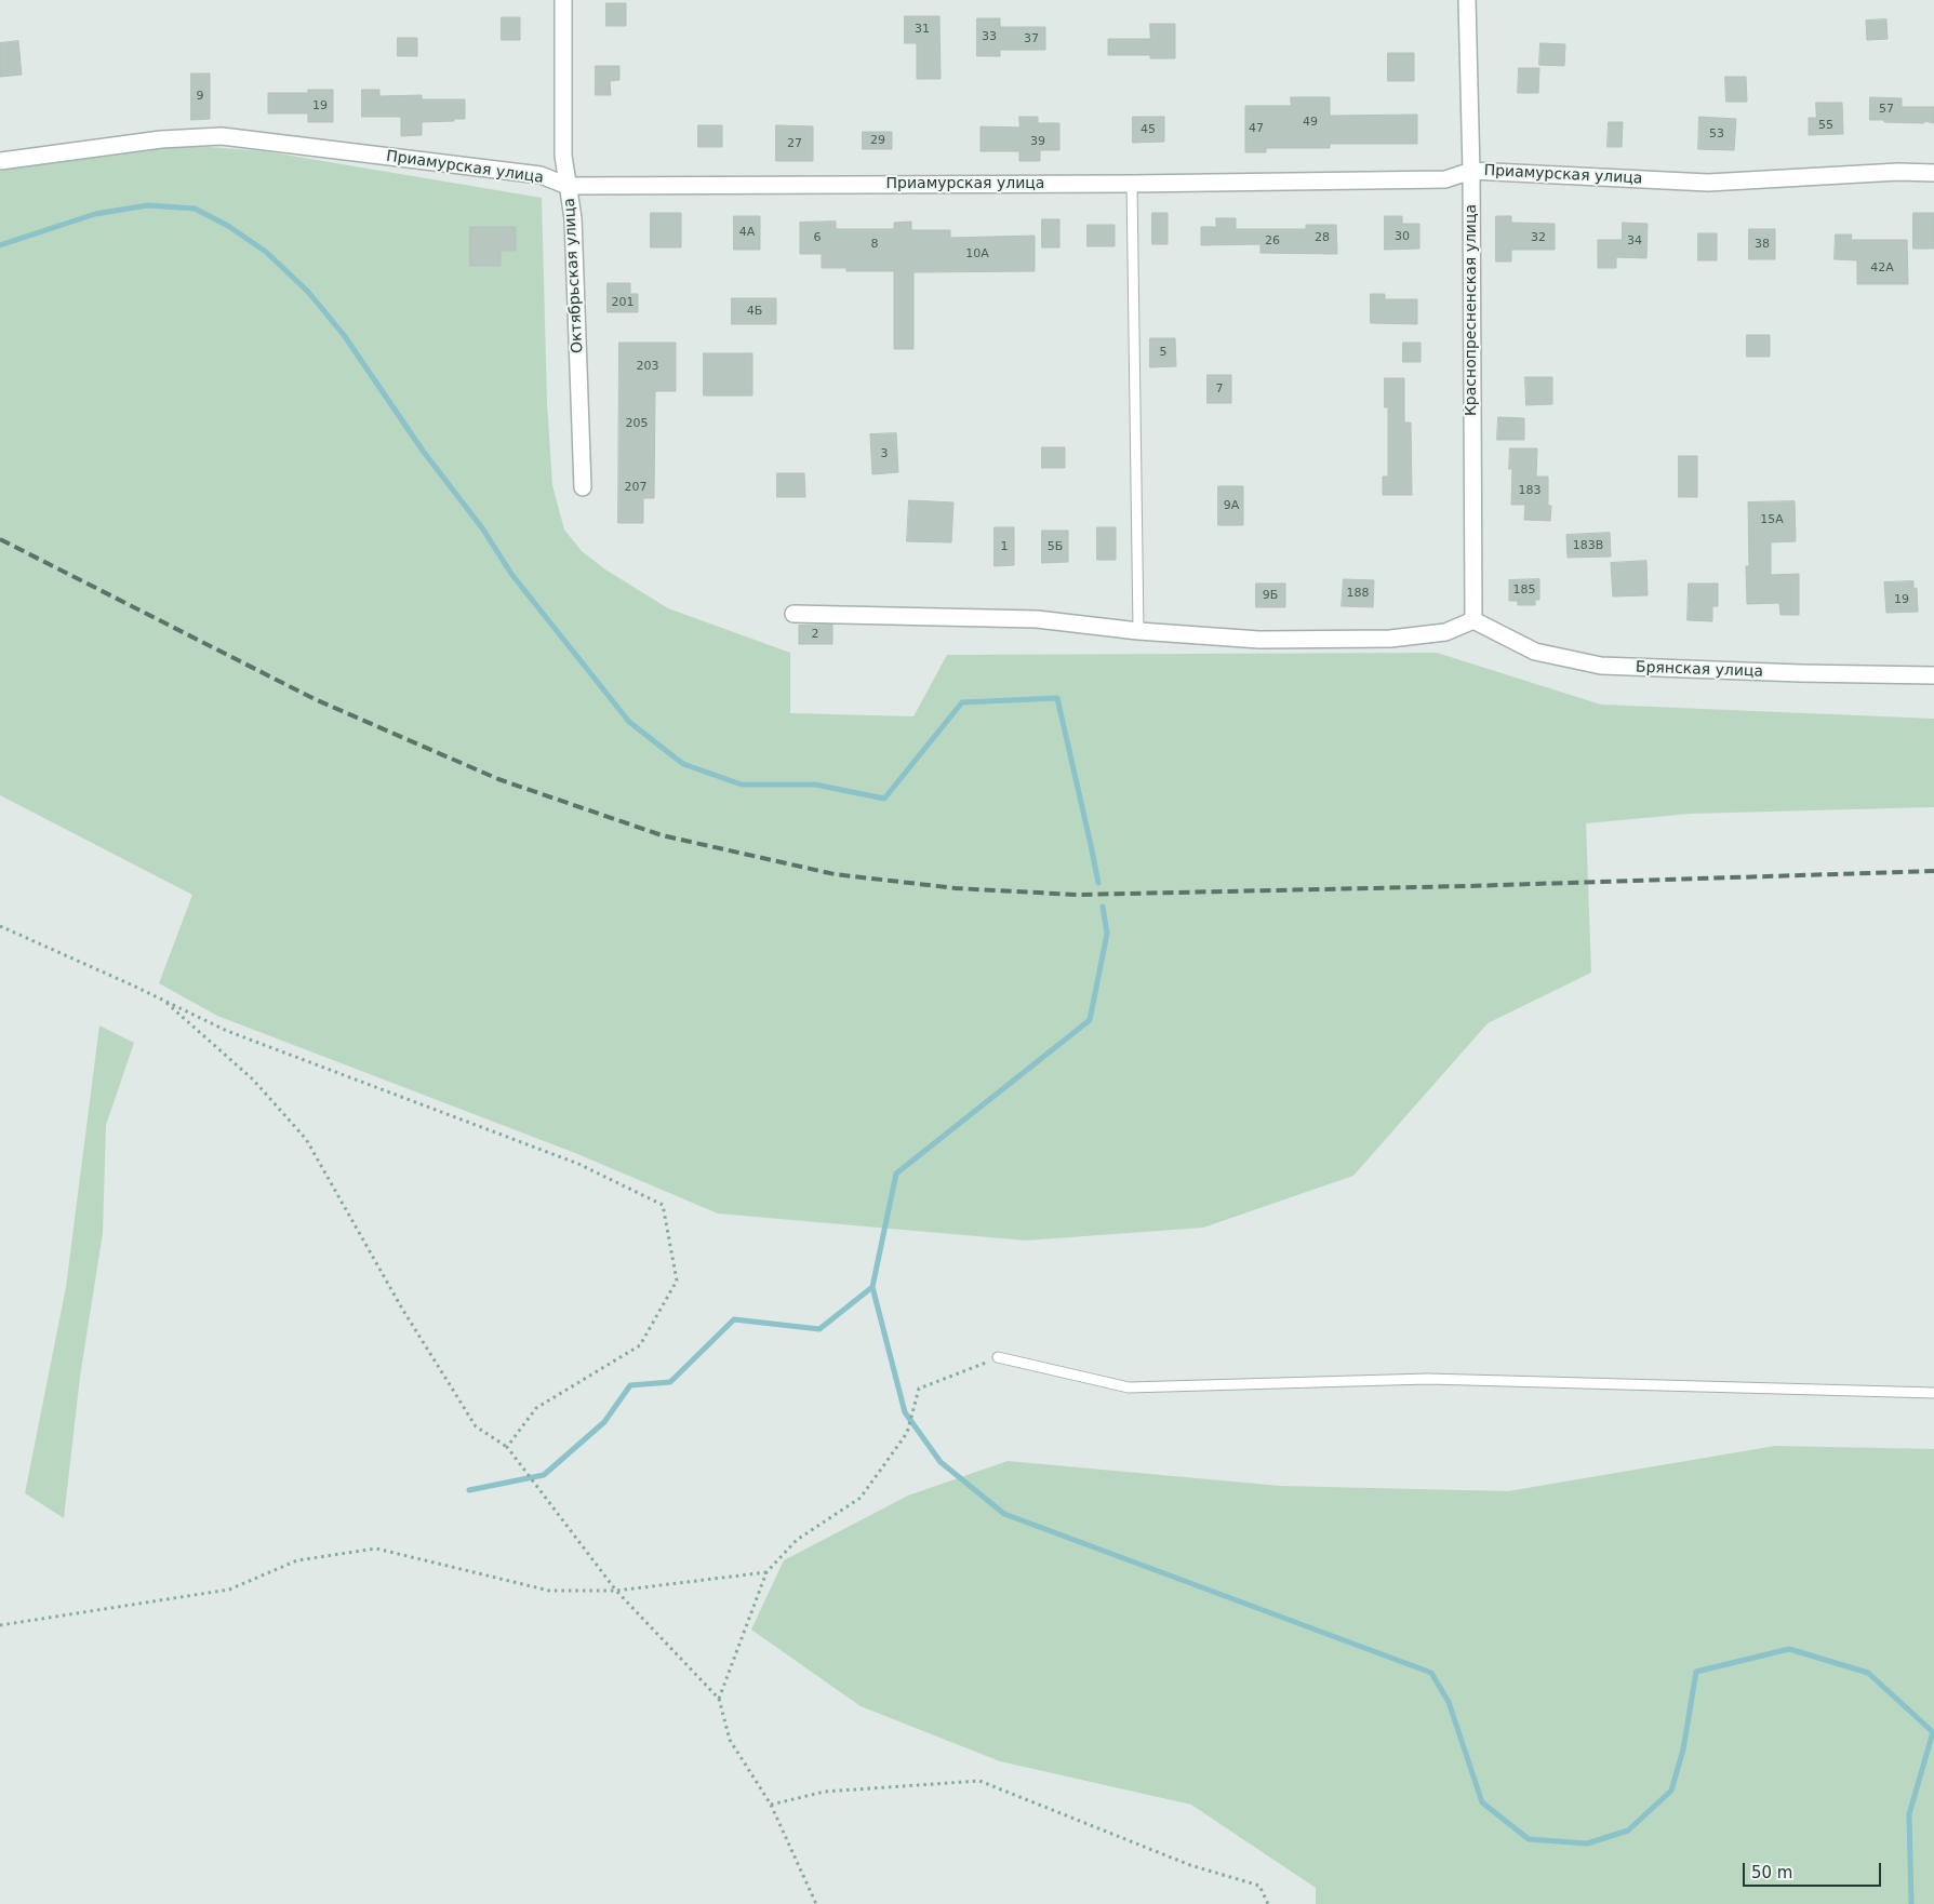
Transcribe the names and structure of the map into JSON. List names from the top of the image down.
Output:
{
  "streets": {
    "street": [
      "Приамурская улица",
      "Октябрьская улица",
      "Краснопресненская улица",
      "Брянская улица"
    ]
  },
  "crossings": [
    ["Приамурская улица", "Октябрьская улица"],
    ["Приамурская улица", "Краснопресненская улица"],
    ["Краснопресненская улица", "Брянская улица"]
  ],
  "house_numbers": [
    "31",
    "33",
    "37",
    "9",
    "19",
    "57",
    "49",
    "55",
    "47",
    "45",
    "53",
    "29",
    "39",
    "27",
    "4А",
    "30",
    "6",
    "28",
    "32",
    "26",
    "34",
    "8",
    "38",
    "10А",
    "42А",
    "201",
    "4Б",
    "5",
    "203",
    "7",
    "205",
    "3",
    "207",
    "183",
    "9А",
    "15А",
    "183В",
    "1",
    "5Б",
    "185",
    "188",
    "9Б",
    "19",
    "2"
  ],
  "scale_bar": "50 m"
}
